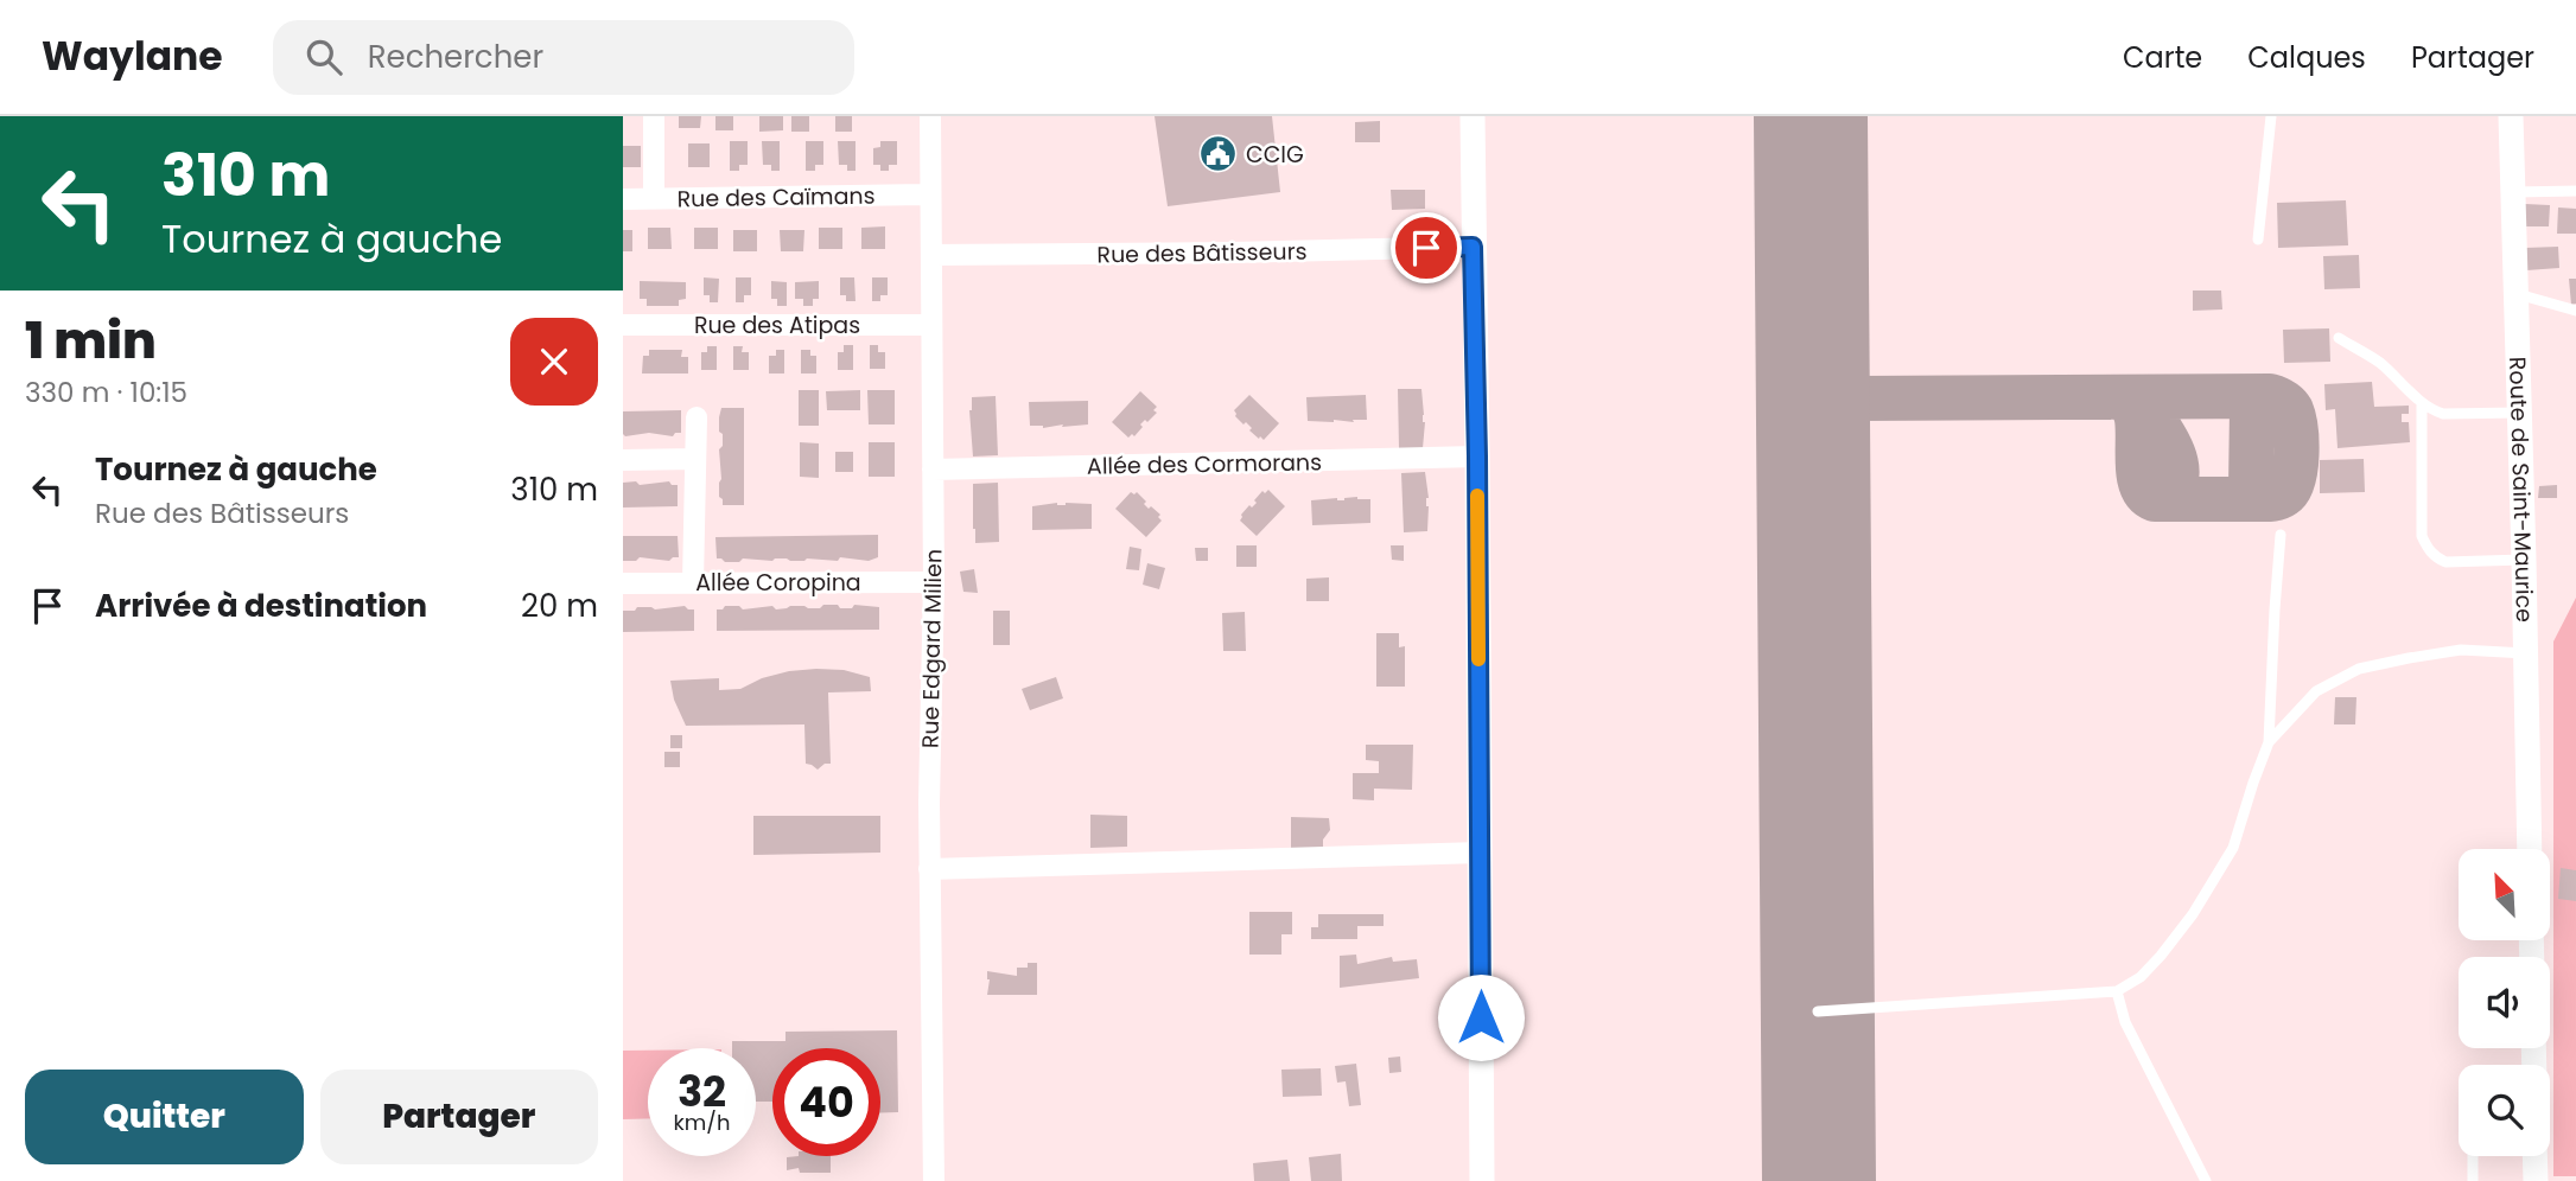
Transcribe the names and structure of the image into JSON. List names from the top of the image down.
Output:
{
  "streets": {
    "street": [
      "Rue des Caïmans",
      "Rue des Bâtisseurs",
      "Rue des Atipas",
      "Allée des Cormorans",
      "Route de Saint-Maurice",
      "Allée Coropina",
      "Rue Edgard Milien"
    ]
  },
  "crossings": [
    ["Rue des Caïmans", "Rue Edgard Milien"],
    ["Rue des Bâtisseurs", "Rue Edgard Milien"],
    ["Rue des Atipas", "Rue Edgard Milien"],
    ["Allée des Cormorans", "Rue Edgard Milien"],
    ["Allée Coropina", "Rue Edgard Milien"]
  ],
  "places": {
    "public building": ["CCIG"]
  },
  "north": "top left",
  "page": {
    "header": "Waylane",
    "search": "Rechercher",
    "nav": ["Carte", "Calques", "Partager"],
    "turn": ["310 m", "Tournez à gauche"],
    "heading": ["1 min", "330 m · 10:15"],
    "list": [
      {
        "name": "Tournez à gauche",
        "note": "Rue des Bâtisseurs",
        "value": "310 m"
      },
      {
        "name": "Arrivée à destination",
        "value": "20 m"
      }
    ],
    "speed": "32 km/h",
    "limit": "40",
    "buttons": ["Quitter", "Partager"]
  }
}
